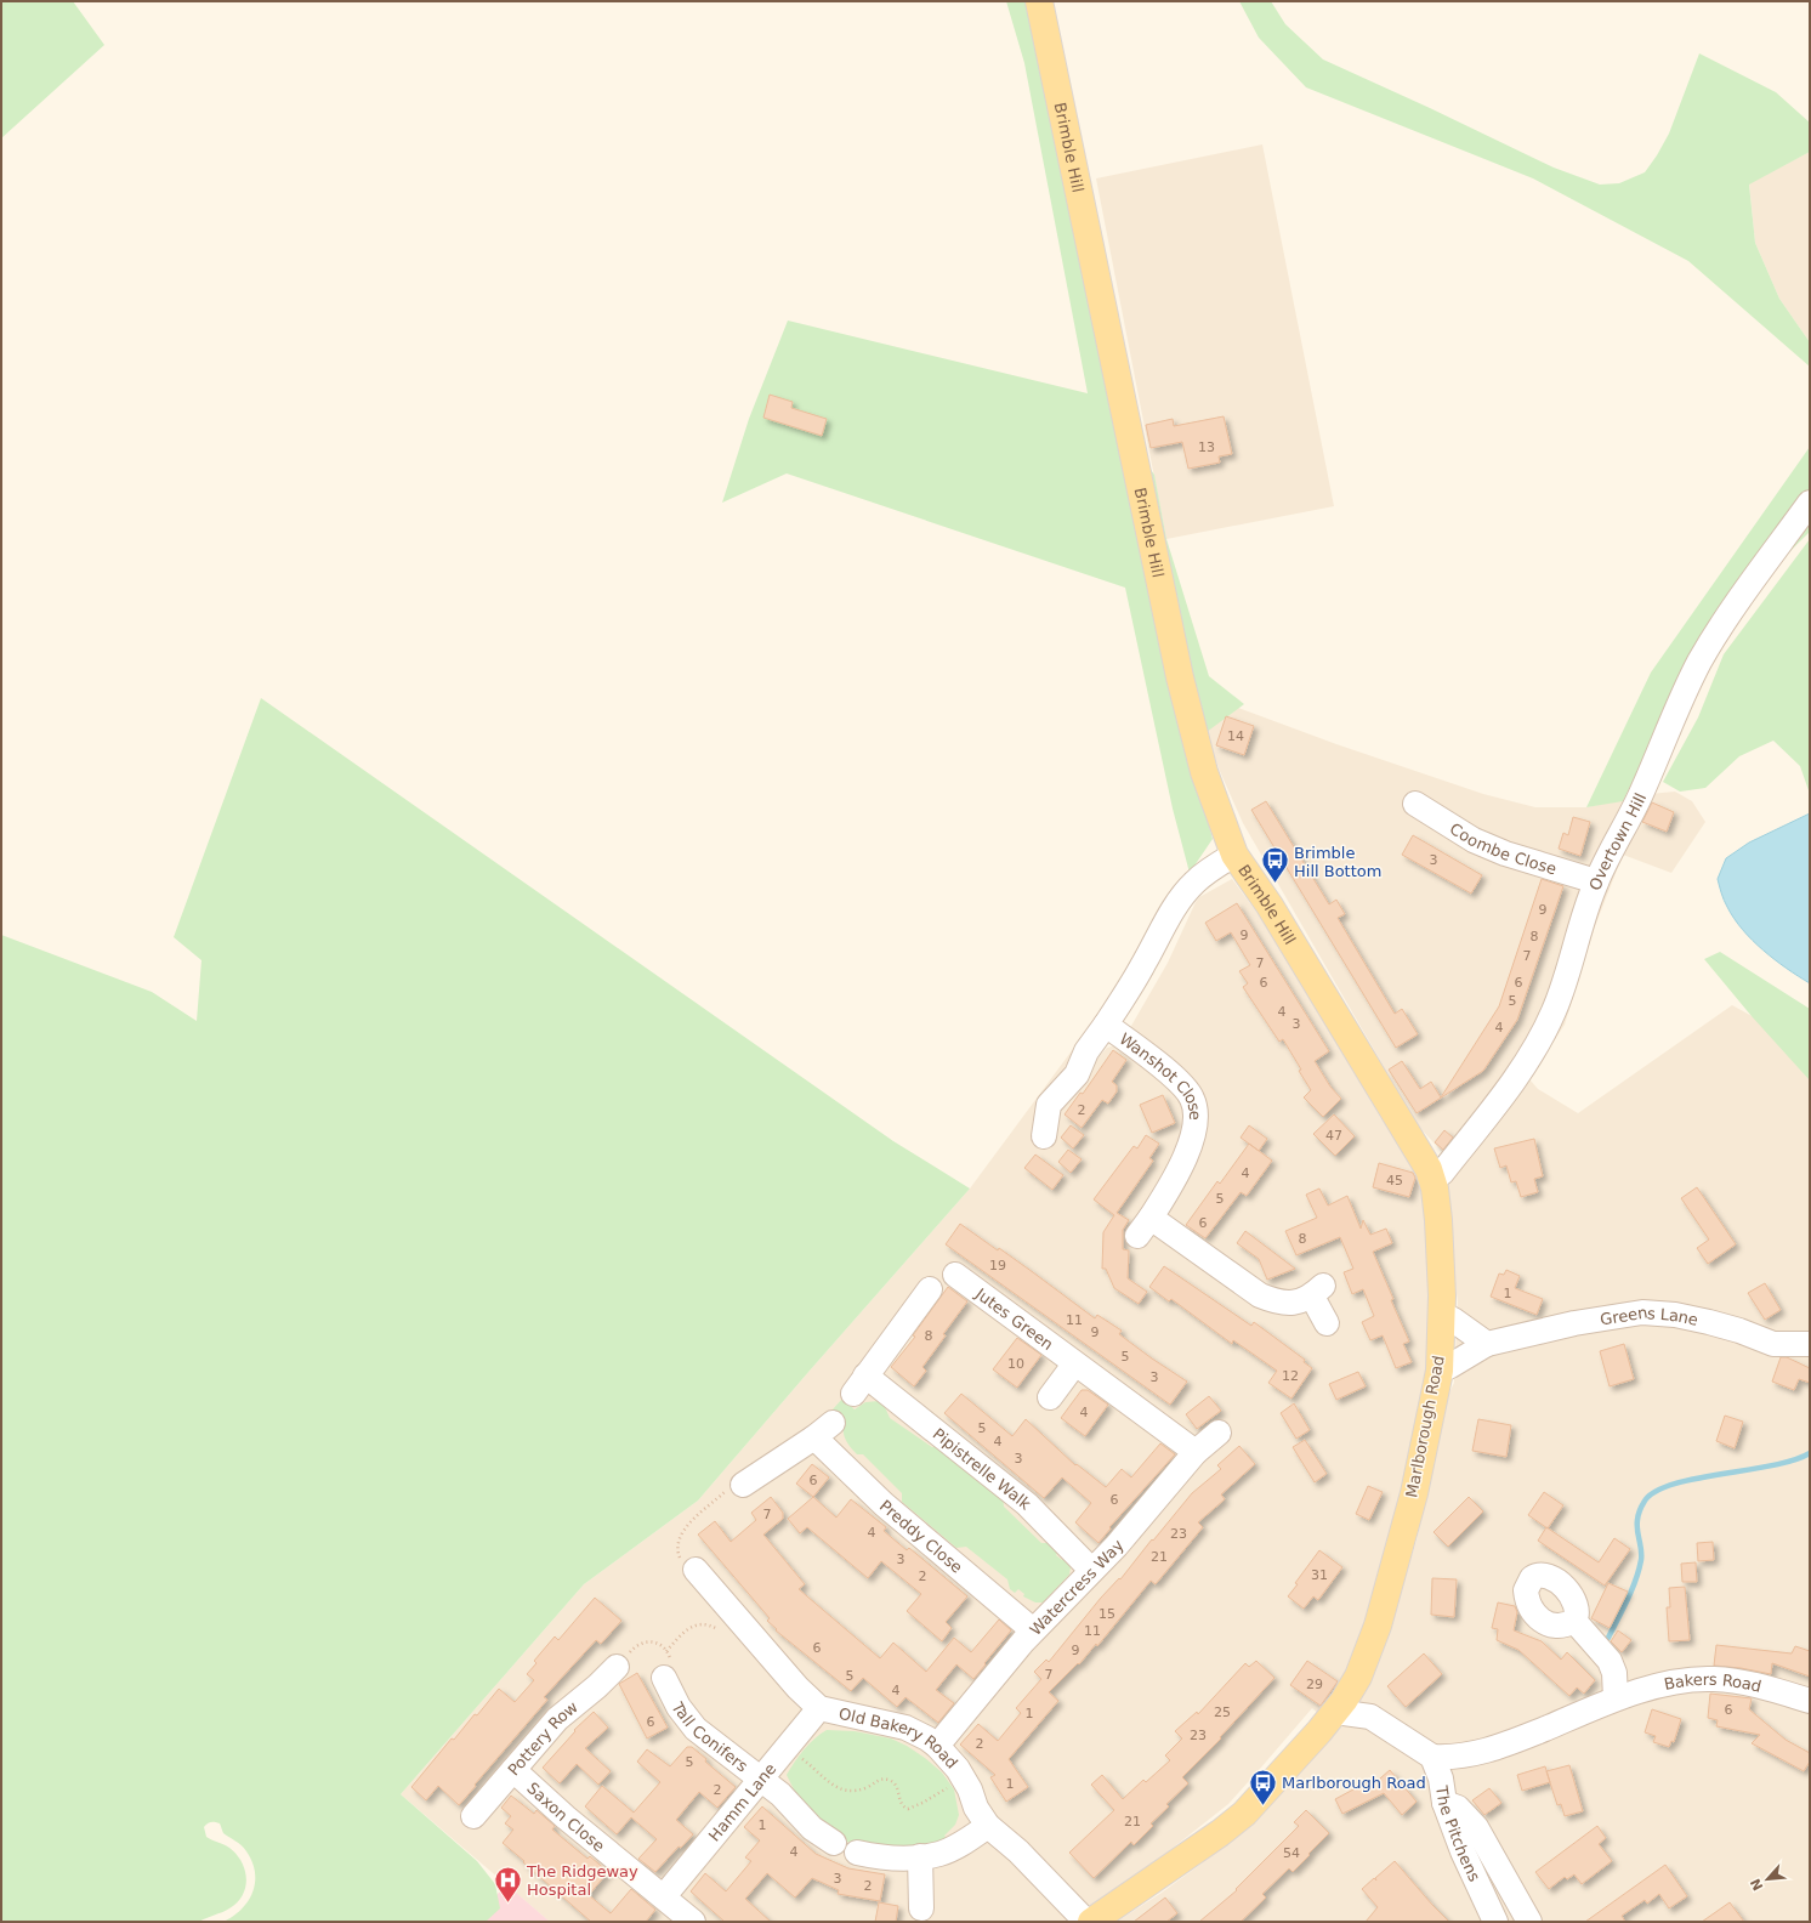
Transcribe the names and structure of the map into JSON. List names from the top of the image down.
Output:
{
  "streets": {
    "main road": ["Brimble Hill", "Marlborough Road"],
    "street": [
      "Overtown Hill",
      "Coombe Close",
      "Wanshot Close",
      "Jutes Green",
      "Greens Lane",
      "Pipistrelle Walk",
      "Preddy Close",
      "Watercress Way",
      "Bakers Road",
      "Tall Conifers",
      "Pottery Row",
      "Old Bakery Road",
      "Hamm Lane",
      "Saxon Close",
      "The Pitchens"
    ]
  },
  "crossings": [
    ["Brimble Hill", "Wanshot Close"],
    ["Brimble Hill", "Marlborough Road"],
    ["Overtown Hill", "Coombe Close"],
    ["Overtown Hill", "Marlborough Road"],
    ["Jutes Green", "Watercress Way"],
    ["Greens Lane", "Marlborough Road"],
    ["Pipistrelle Walk", "Watercress Way"],
    ["Preddy Close", "Watercress Way"],
    ["Watercress Way", "Old Bakery Road"],
    ["Bakers Road", "The Pitchens"],
    ["Tall Conifers", "Hamm Lane"],
    ["Pottery Row", "Saxon Close"],
    ["Old Bakery Road", "Hamm Lane"],
    ["Hamm Lane", "Saxon Close"]
  ],
  "places": {
    "bus stop": ["Brimble Hill Bottom", "Marlborough Road"],
    "hospital": ["The Ridgeway Hospital"]
  },
  "house_numbers": [
    "13",
    "14",
    "3",
    "9",
    "9",
    "8",
    "7",
    "7",
    "6",
    "6",
    "5",
    "4",
    "3",
    "4",
    "2",
    "47",
    "4",
    "45",
    "5",
    "6",
    "8",
    "19",
    "1",
    "11",
    "9",
    "8",
    "5",
    "10",
    "12",
    "3",
    "4",
    "5",
    "4",
    "3",
    "6",
    "6",
    "7",
    "4",
    "23",
    "21",
    "3",
    "31",
    "2",
    "15",
    "11",
    "6",
    "9",
    "7",
    "5",
    "29",
    "4",
    "6",
    "25",
    "1",
    "6",
    "23",
    "2",
    "5",
    "1",
    "2",
    "21",
    "1",
    "4",
    "54",
    "3",
    "2"
  ],
  "north": "bottom left"
}
